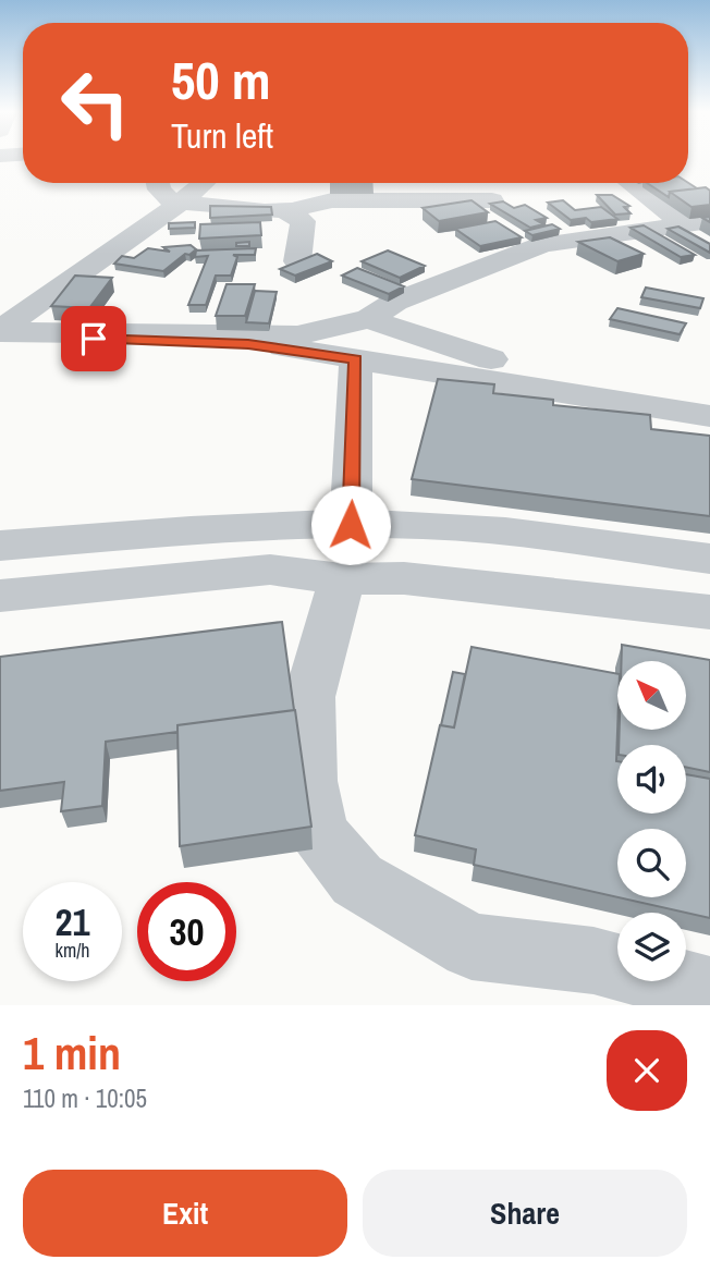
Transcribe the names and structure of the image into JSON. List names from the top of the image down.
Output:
{
  "north": "top left",
  "page": {
    "turn": ["50 m", "Turn left"],
    "speed": "21 km/h",
    "limit": "30",
    "heading": ["1 min", "110 m · 10:05"],
    "buttons": ["Exit", "Share"]
  }
}
